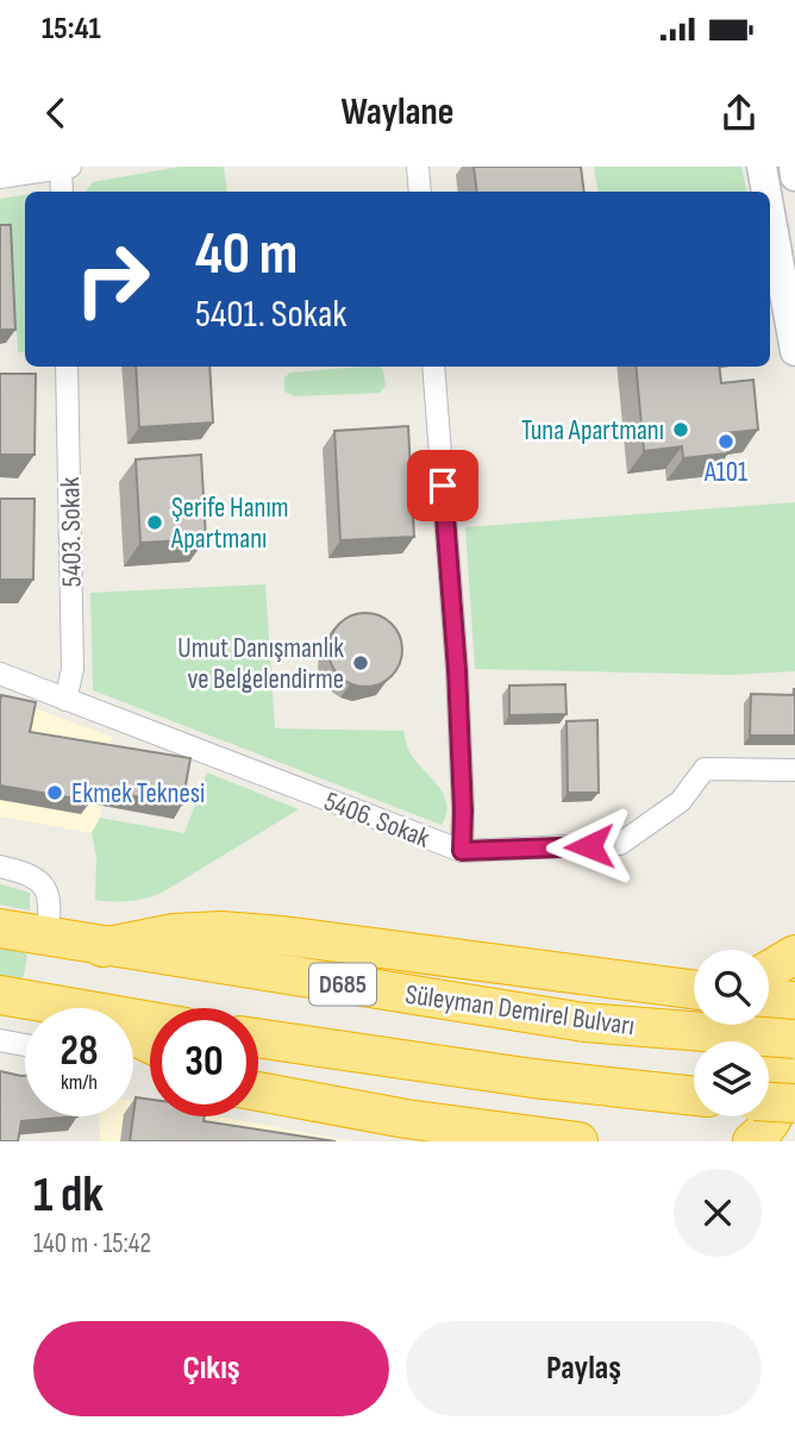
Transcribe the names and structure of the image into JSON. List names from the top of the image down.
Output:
{
  "streets": {
    "highway": ["D685", "Süleyman Demirel Bulvarı"],
    "street": ["5403. Sokak", "5406. Sokak"]
  },
  "crossings": [
    ["5403. Sokak", "5406. Sokak"]
  ],
  "places": [
    "Tuna Apartmanı",
    "A101",
    "Şerife Hanım Apartmanı",
    "Umut Danışmanlık ve Belgelendirme",
    "Ekmek Teknesi"
  ],
  "page": {
    "status": "15:41",
    "header": "Waylane",
    "turn": ["40 m", "5401. Sokak"],
    "speed": "28 km/h",
    "limit": "30",
    "heading": ["1 dk", "140 m · 15:42"],
    "buttons": ["Çıkış", "Paylaş"]
  }
}
